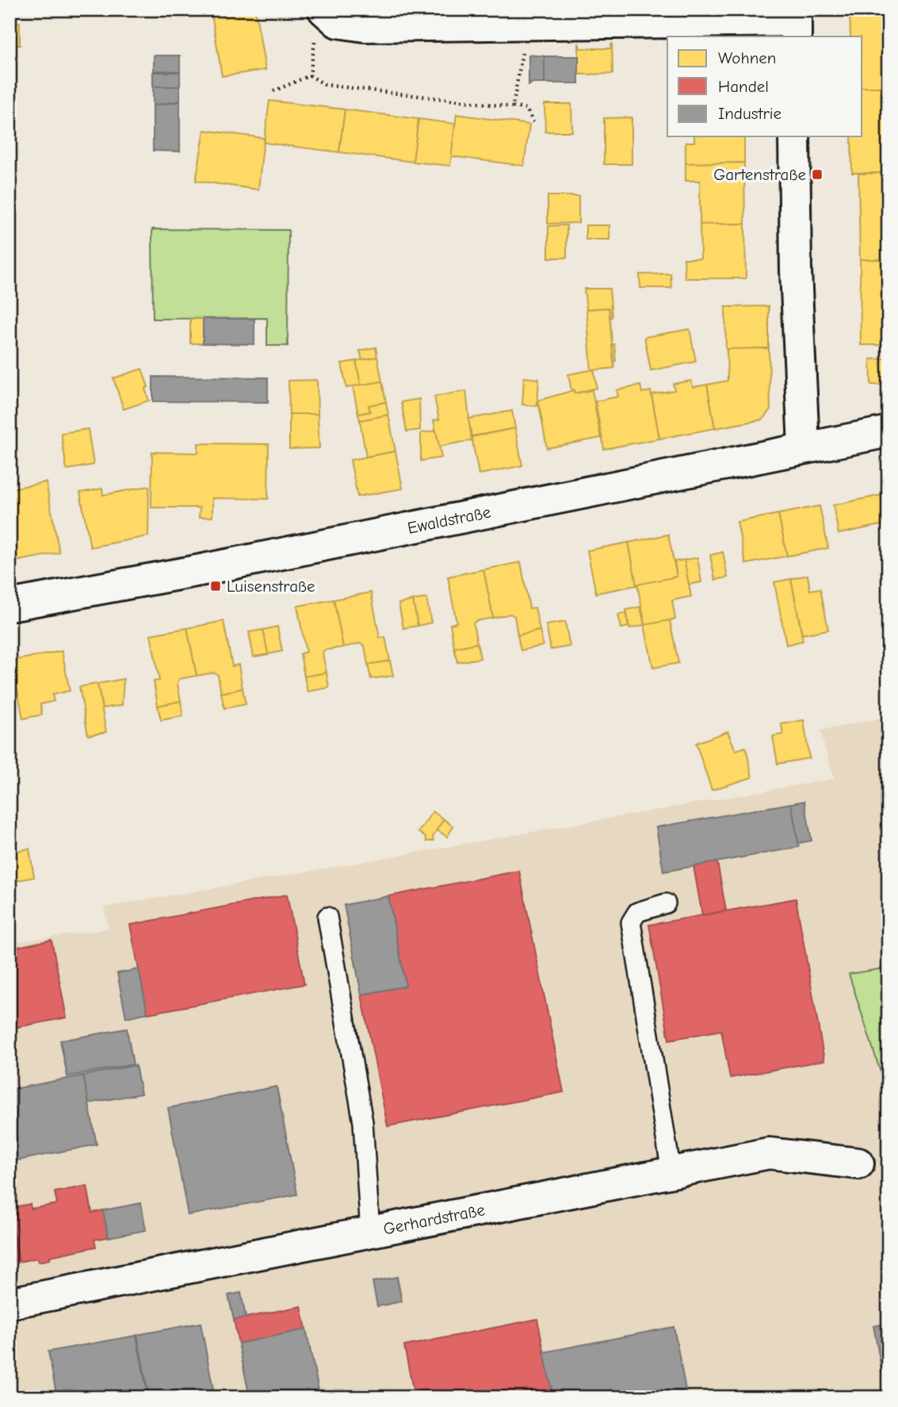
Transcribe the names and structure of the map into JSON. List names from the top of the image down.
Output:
{
  "streets": {
    "street": ["Ewaldstraße", "Gerhardstraße"]
  },
  "places": {
    "transit": ["Gartenstraße", "Luisenstraße"]
  },
  "legend": ["Wohnen", "Handel", "Industrie"]
}
